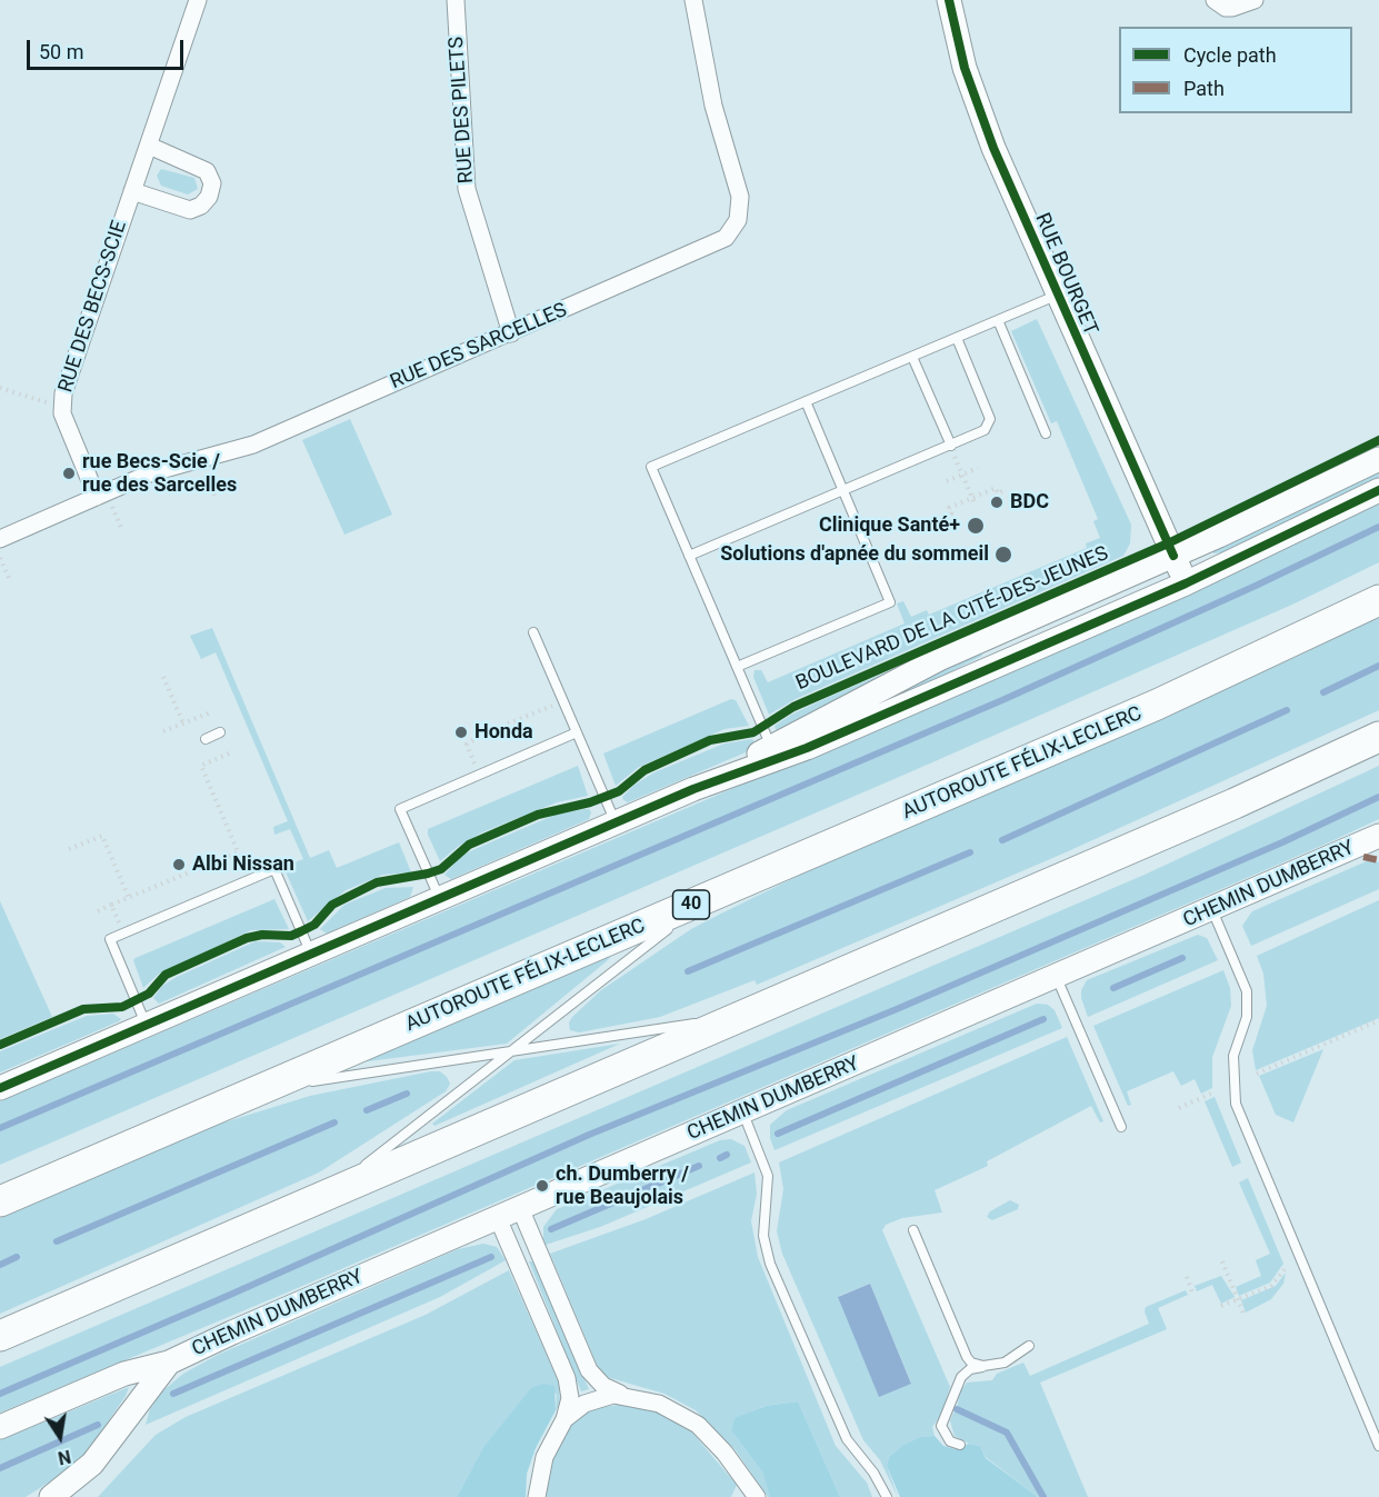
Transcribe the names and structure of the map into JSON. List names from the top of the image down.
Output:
{
  "streets": {
    "highway": ["AUTOROUTE FÉLIX-LECLERC", "40"],
    "street": [
      "RUE DES PILETS",
      "RUE BOURGET",
      "RUE DES BECS-SCIE",
      "RUE DES SARCELLES",
      "BOULEVARD DE LA CITÉ-DES-JEUNES",
      "CHEMIN DUMBERRY"
    ]
  },
  "crossings": [
    ["RUE DES PILETS", "RUE DES SARCELLES"],
    ["RUE BOURGET", "BOULEVARD DE LA CITÉ-DES-JEUNES"],
    ["RUE DES BECS-SCIE", "RUE DES SARCELLES"]
  ],
  "places": [
    "rue Becs-Scie / rue des Sarcelles",
    "BDC",
    "Clinique Santé+",
    "Solutions d'apnée du sommeil",
    "Honda",
    "Albi Nissan",
    "ch. Dumberry / rue Beaujolais"
  ],
  "legend": ["Cycle path", "Path"],
  "scale_bar": "50 m",
  "north": "bottom"
}
